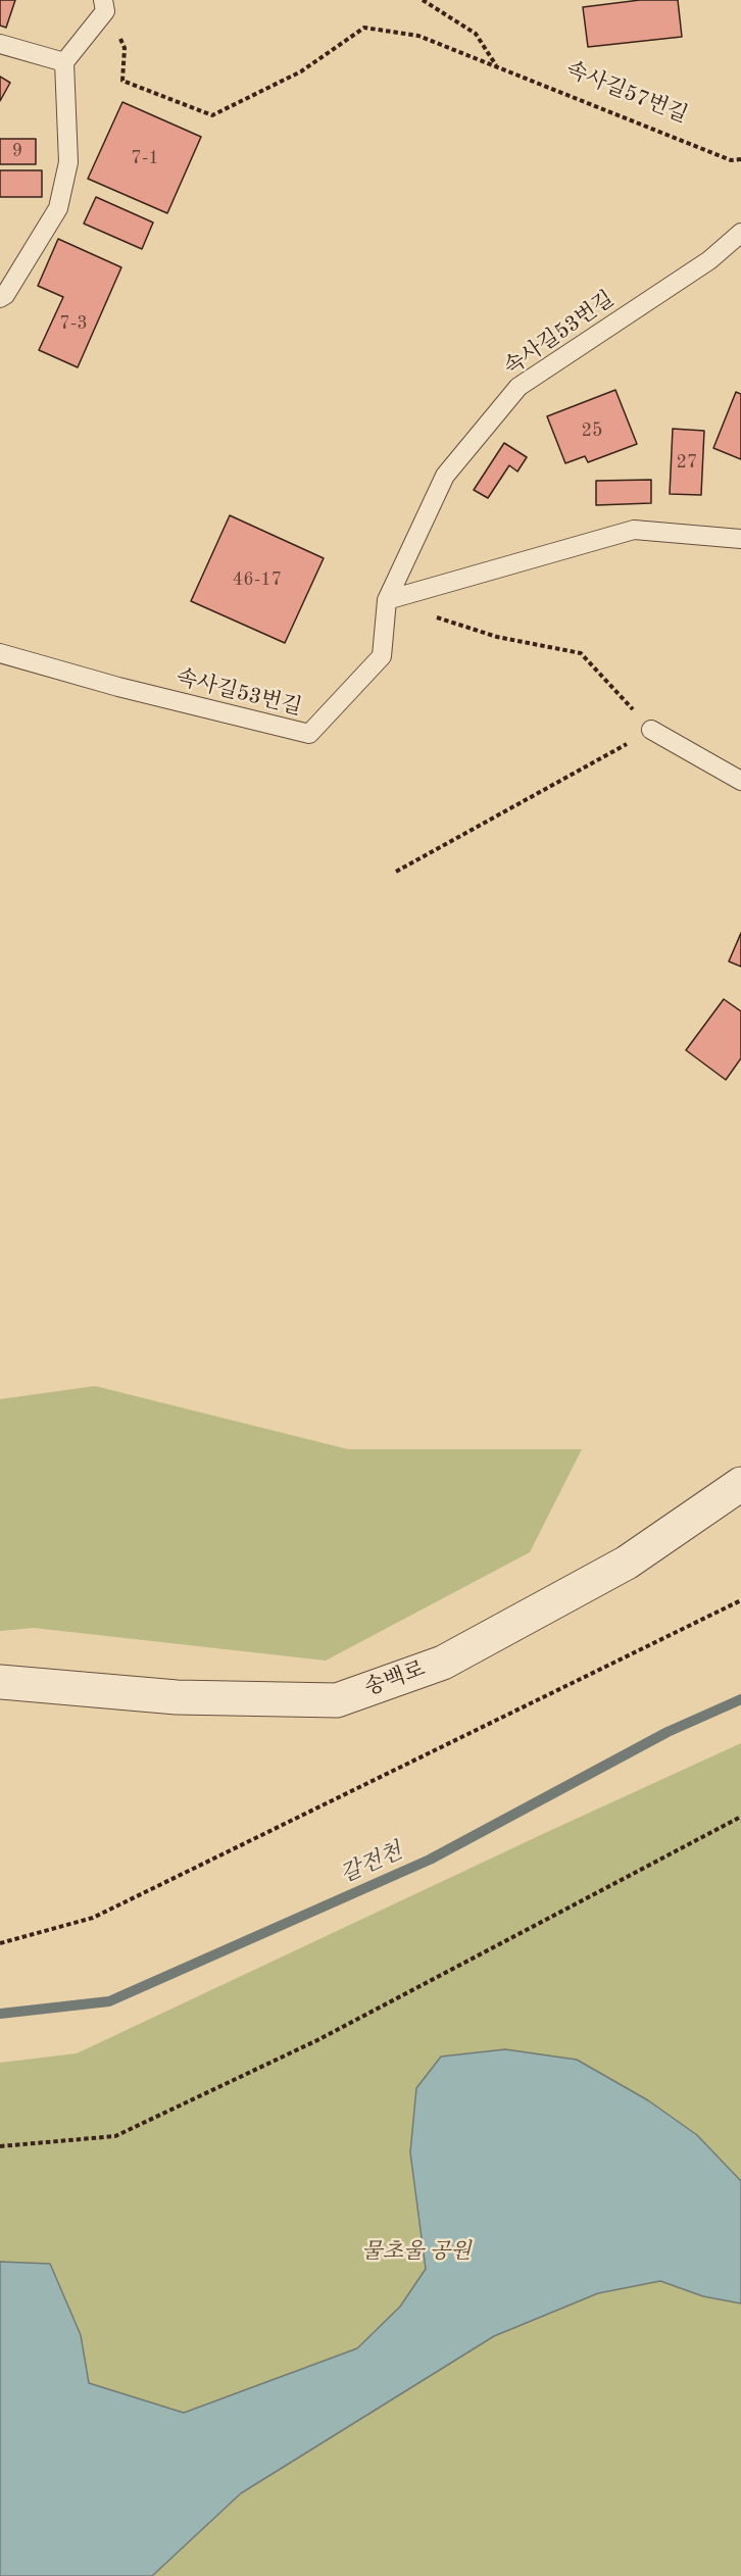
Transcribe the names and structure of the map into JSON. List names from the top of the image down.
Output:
{
  "streets": {
    "street": ["송백로"],
    "lane": ["속사길53번길"],
    "path": ["속사길57번길"]
  },
  "water": ["갈전천"],
  "parks": ["물초울 공원"],
  "house_numbers": [
    "9",
    "7-1",
    "7-3",
    "25",
    "27",
    "46-17"
  ]
}
